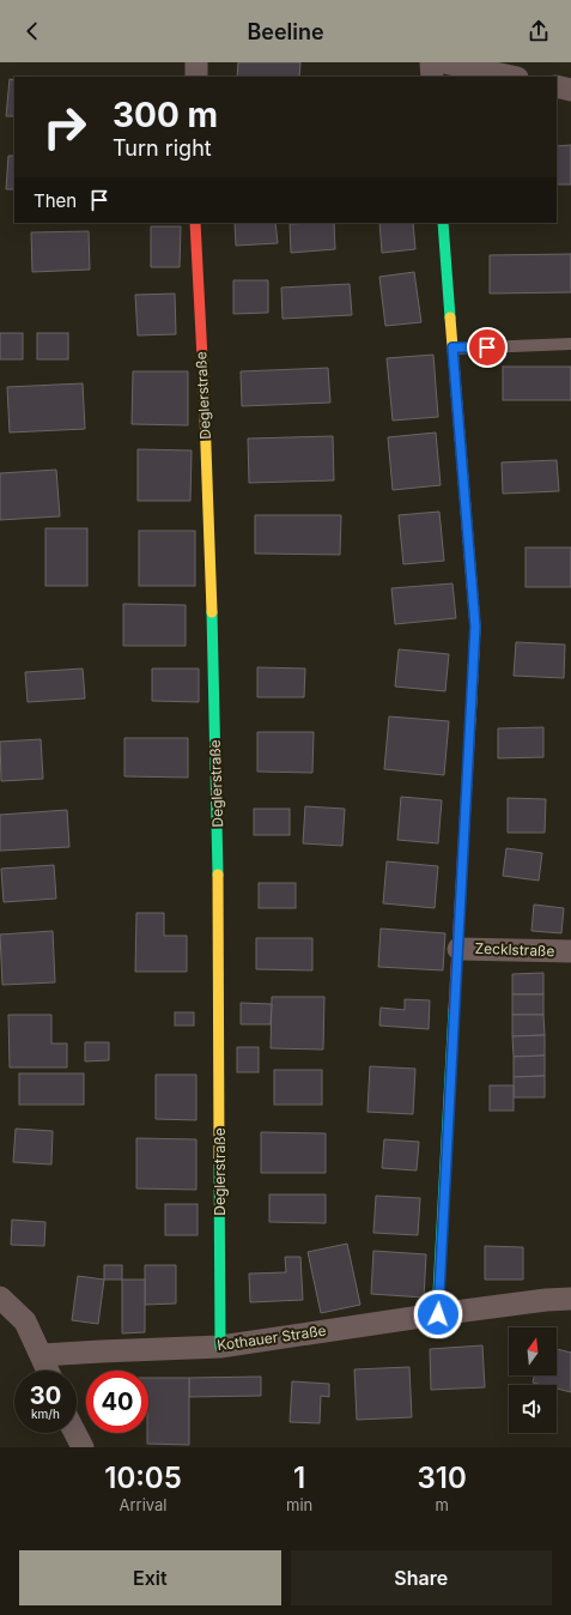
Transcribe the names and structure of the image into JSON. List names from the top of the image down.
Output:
{
  "streets": {
    "street": ["Deglerstraße", "Zecklstraße", "Kothauer Straße"]
  },
  "crossings": [
    ["Deglerstraße", "Kothauer Straße"]
  ],
  "north": "top",
  "page": {
    "header": "Beeline",
    "turn": ["300 m", "Turn right"],
    "then": "Then",
    "speed": "30 km/h",
    "limit": "40",
    "eta": [
      "10:05",
      "Arrival",
      "1",
      "min",
      "310",
      "m"
    ],
    "buttons": ["Exit", "Share"]
  }
}
